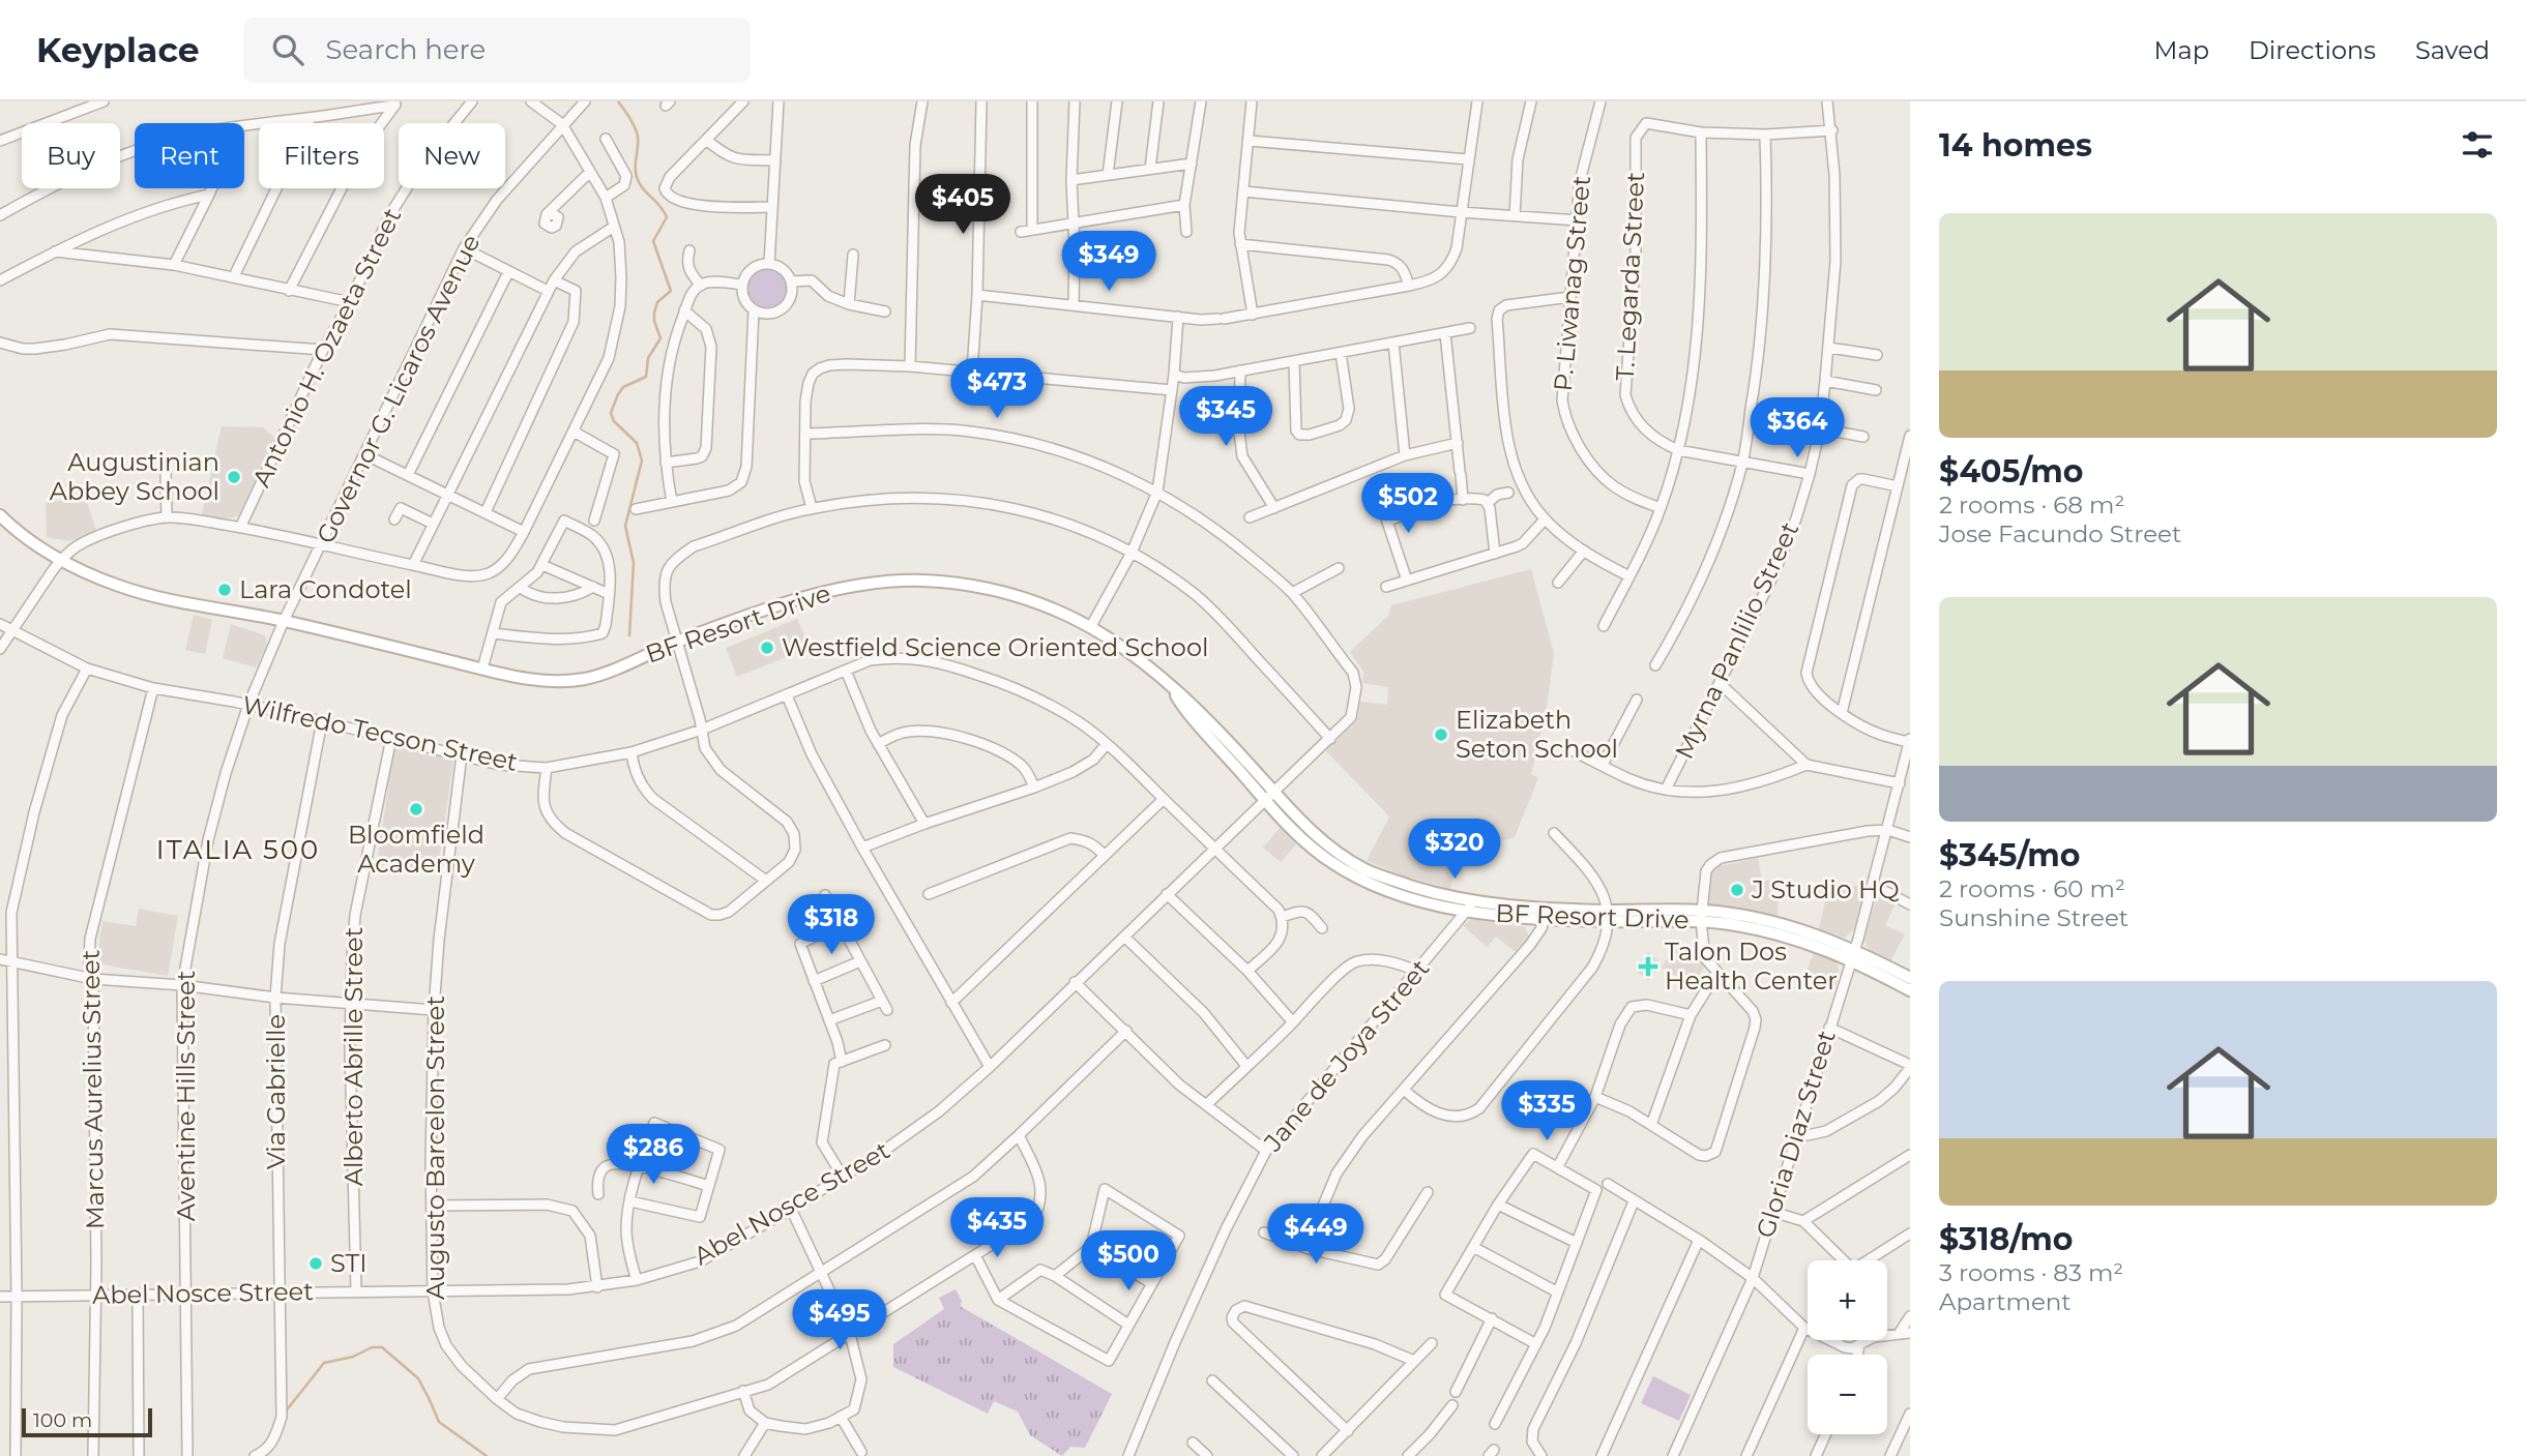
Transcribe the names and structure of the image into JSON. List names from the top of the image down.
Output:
{
  "streets": {
    "main road": ["BF Resort Drive"],
    "street": [
      "T. Legarda Street",
      "P. Liwanag Street",
      "Antonio H. Ozaeta Street",
      "Governor G. Licaros Avenue",
      "Myrna Panlilio Street",
      "Wilfredo Tecson Street",
      "Jane de Joya Street",
      "Alberto Abrille Street",
      "Marcus Aurelius Street",
      "Via Gabrielle",
      "Aventine Hills Street",
      "Gloria Diaz Street",
      "Augusto Barcelon Street",
      "Abel Nosce Street"
    ]
  },
  "crossings": [
    ["T. Legarda Street", "Myrna Panlilio Street"],
    ["Governor G. Licaros Avenue", "BF Resort Drive"],
    ["Governor G. Licaros Avenue", "Aventine Hills Street"],
    ["BF Resort Drive", "Jane de Joya Street"],
    ["BF Resort Drive", "Aventine Hills Street"],
    ["BF Resort Drive", "Gloria Diaz Street"],
    ["BF Resort Drive", "Abel Nosce Street"],
    ["Wilfredo Tecson Street", "Alberto Abrille Street"],
    ["Wilfredo Tecson Street", "Marcus Aurelius Street"],
    ["Wilfredo Tecson Street", "Via Gabrielle"],
    ["Wilfredo Tecson Street", "Aventine Hills Street"],
    ["Wilfredo Tecson Street", "Augusto Barcelon Street"],
    ["Wilfredo Tecson Street", "Abel Nosce Street"],
    ["Alberto Abrille Street", "Abel Nosce Street"],
    ["Marcus Aurelius Street", "Abel Nosce Street"],
    ["Via Gabrielle", "Abel Nosce Street"],
    ["Aventine Hills Street", "Abel Nosce Street"],
    ["Augusto Barcelon Street", "Abel Nosce Street"]
  ],
  "districts": ["ITALIA 500"],
  "places": {
    "other": [
      "Augustinian Abbey School",
      "Lara Condotel",
      "Westfield Science Oriented School",
      "Elizabeth Seton School",
      "Bloomfield Academy",
      "J Studio HQ",
      "STI"
    ],
    "health": ["Talon Dos Health Center"]
  },
  "scale_bar": "100 m",
  "page": {
    "header": "Keyplace",
    "search": "Search here",
    "nav": ["Map", "Directions", "Saved"],
    "heading": "14 homes",
    "chip": [
      "Buy",
      "Rent",
      "Filters",
      "New"
    ],
    "price": [
      "$405",
      "$349",
      "$473",
      "$345",
      "$364",
      "$502",
      "$320",
      "$318",
      "$335",
      "$286",
      "$435",
      "$449",
      "$500",
      "$495"
    ],
    "list": [
      {
        "name": "$405/mo",
        "note": "2 rooms · 68 m² · Jose Facundo Street"
      },
      {
        "name": "$345/mo",
        "note": "2 rooms · 60 m² · Sunshine Street"
      },
      {
        "name": "$318/mo",
        "note": "3 rooms · 83 m² · Apartment"
      }
    ],
    "map_buttons": ["+", "−"],
    "scale": "100 m"
  }
}
